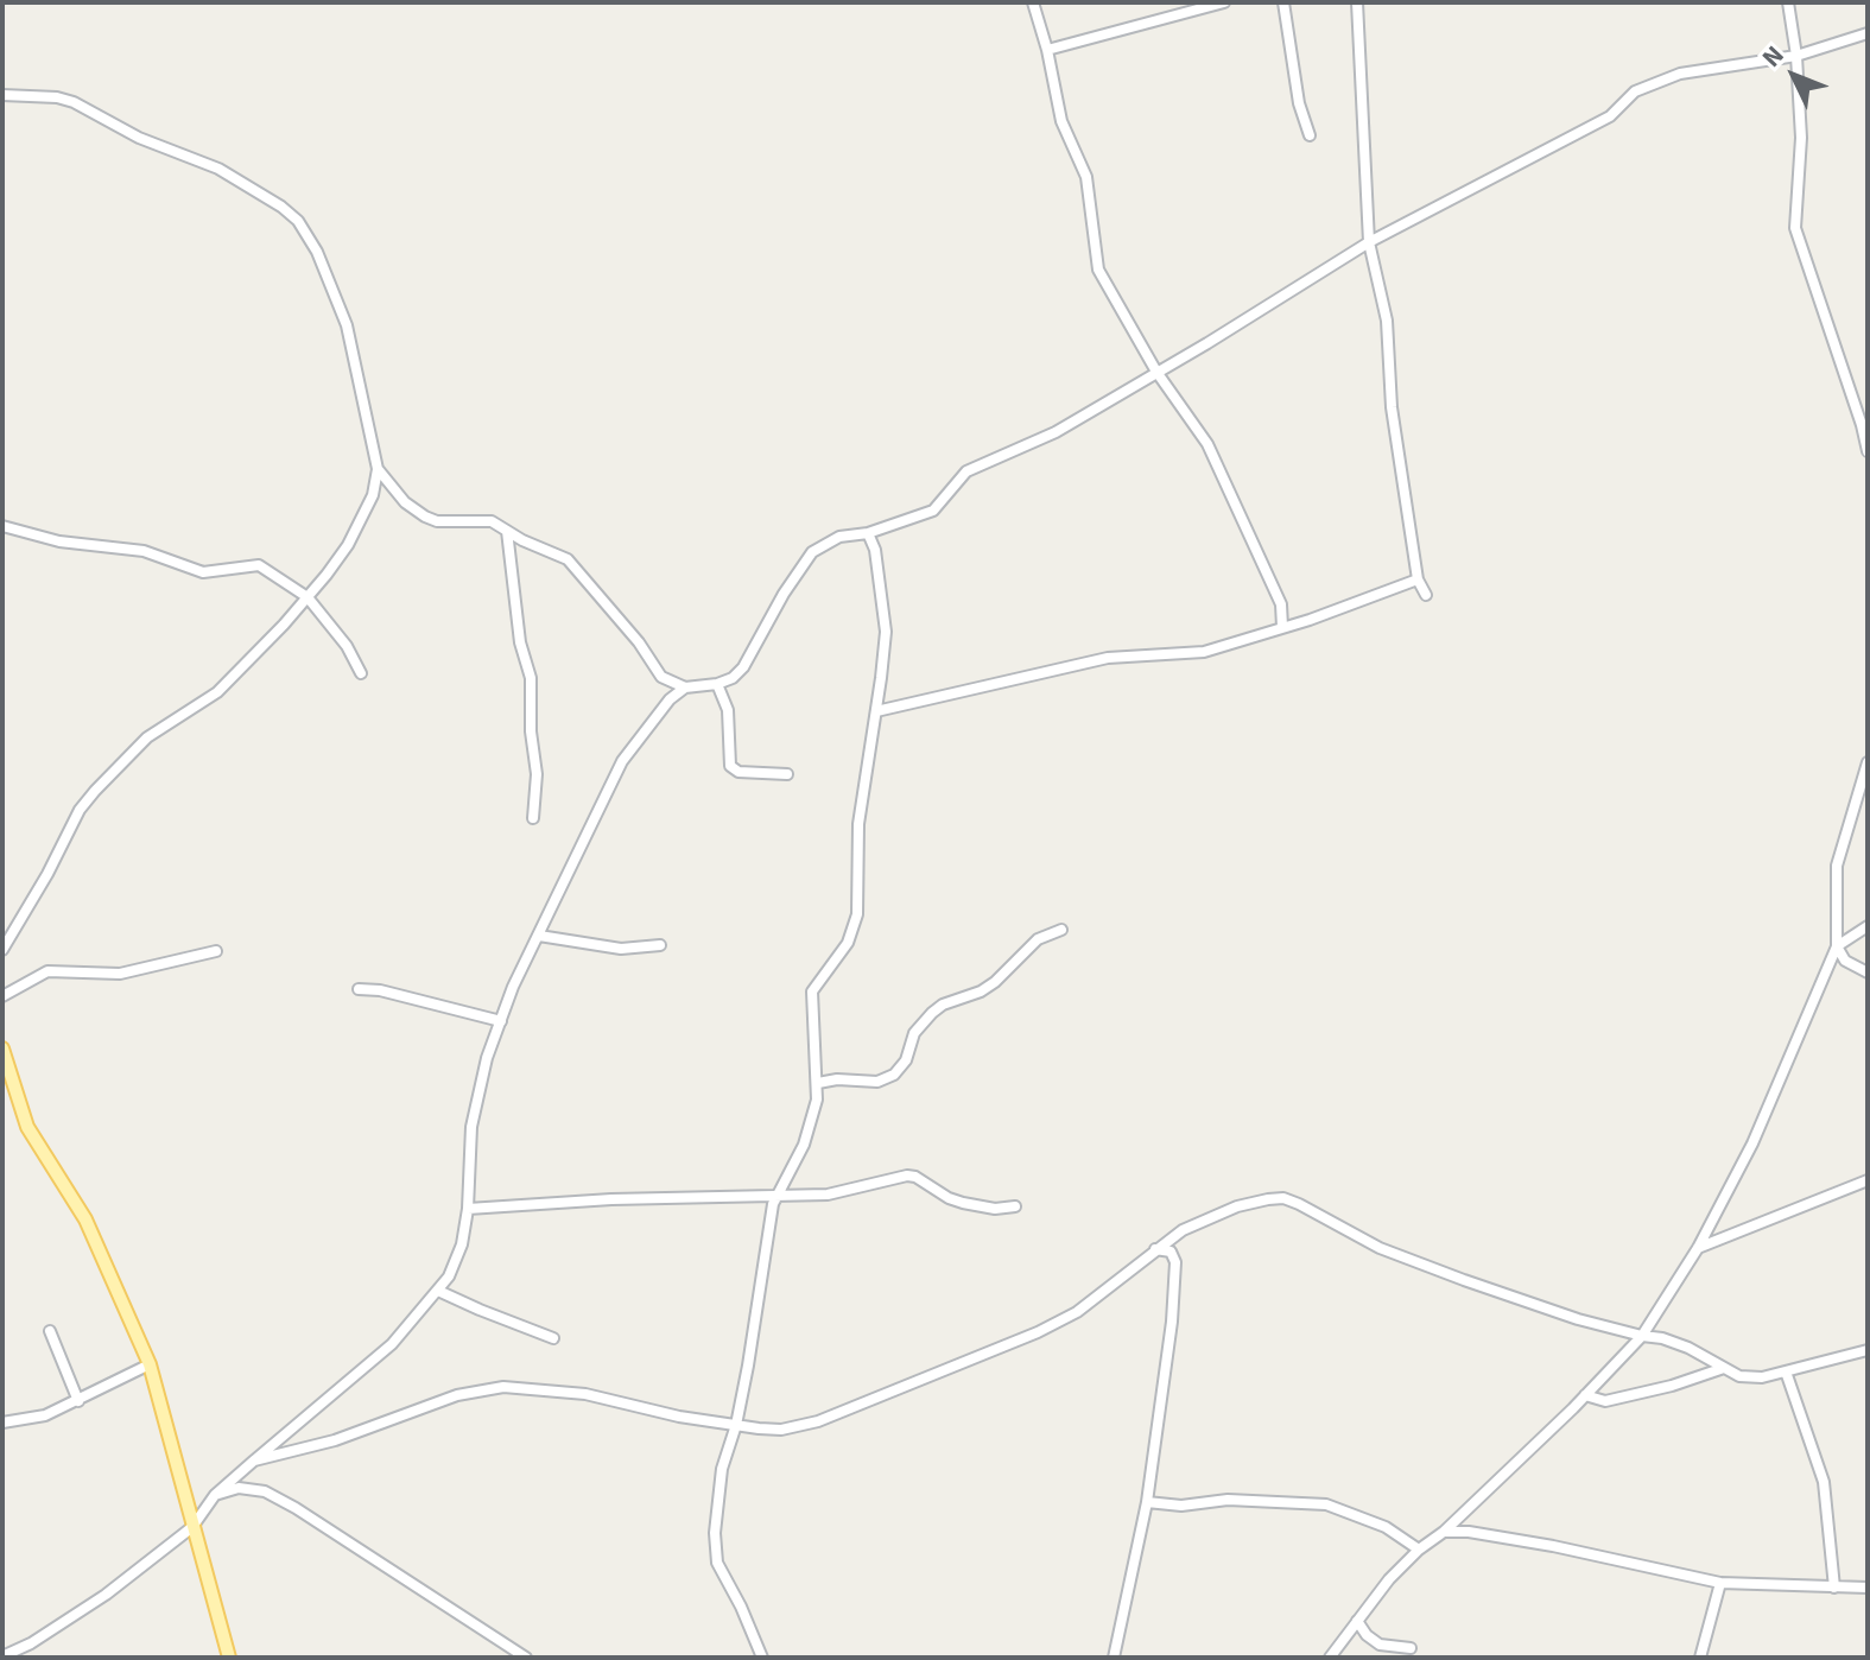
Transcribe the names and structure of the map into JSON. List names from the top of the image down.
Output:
{
  "north": "top left"
}
